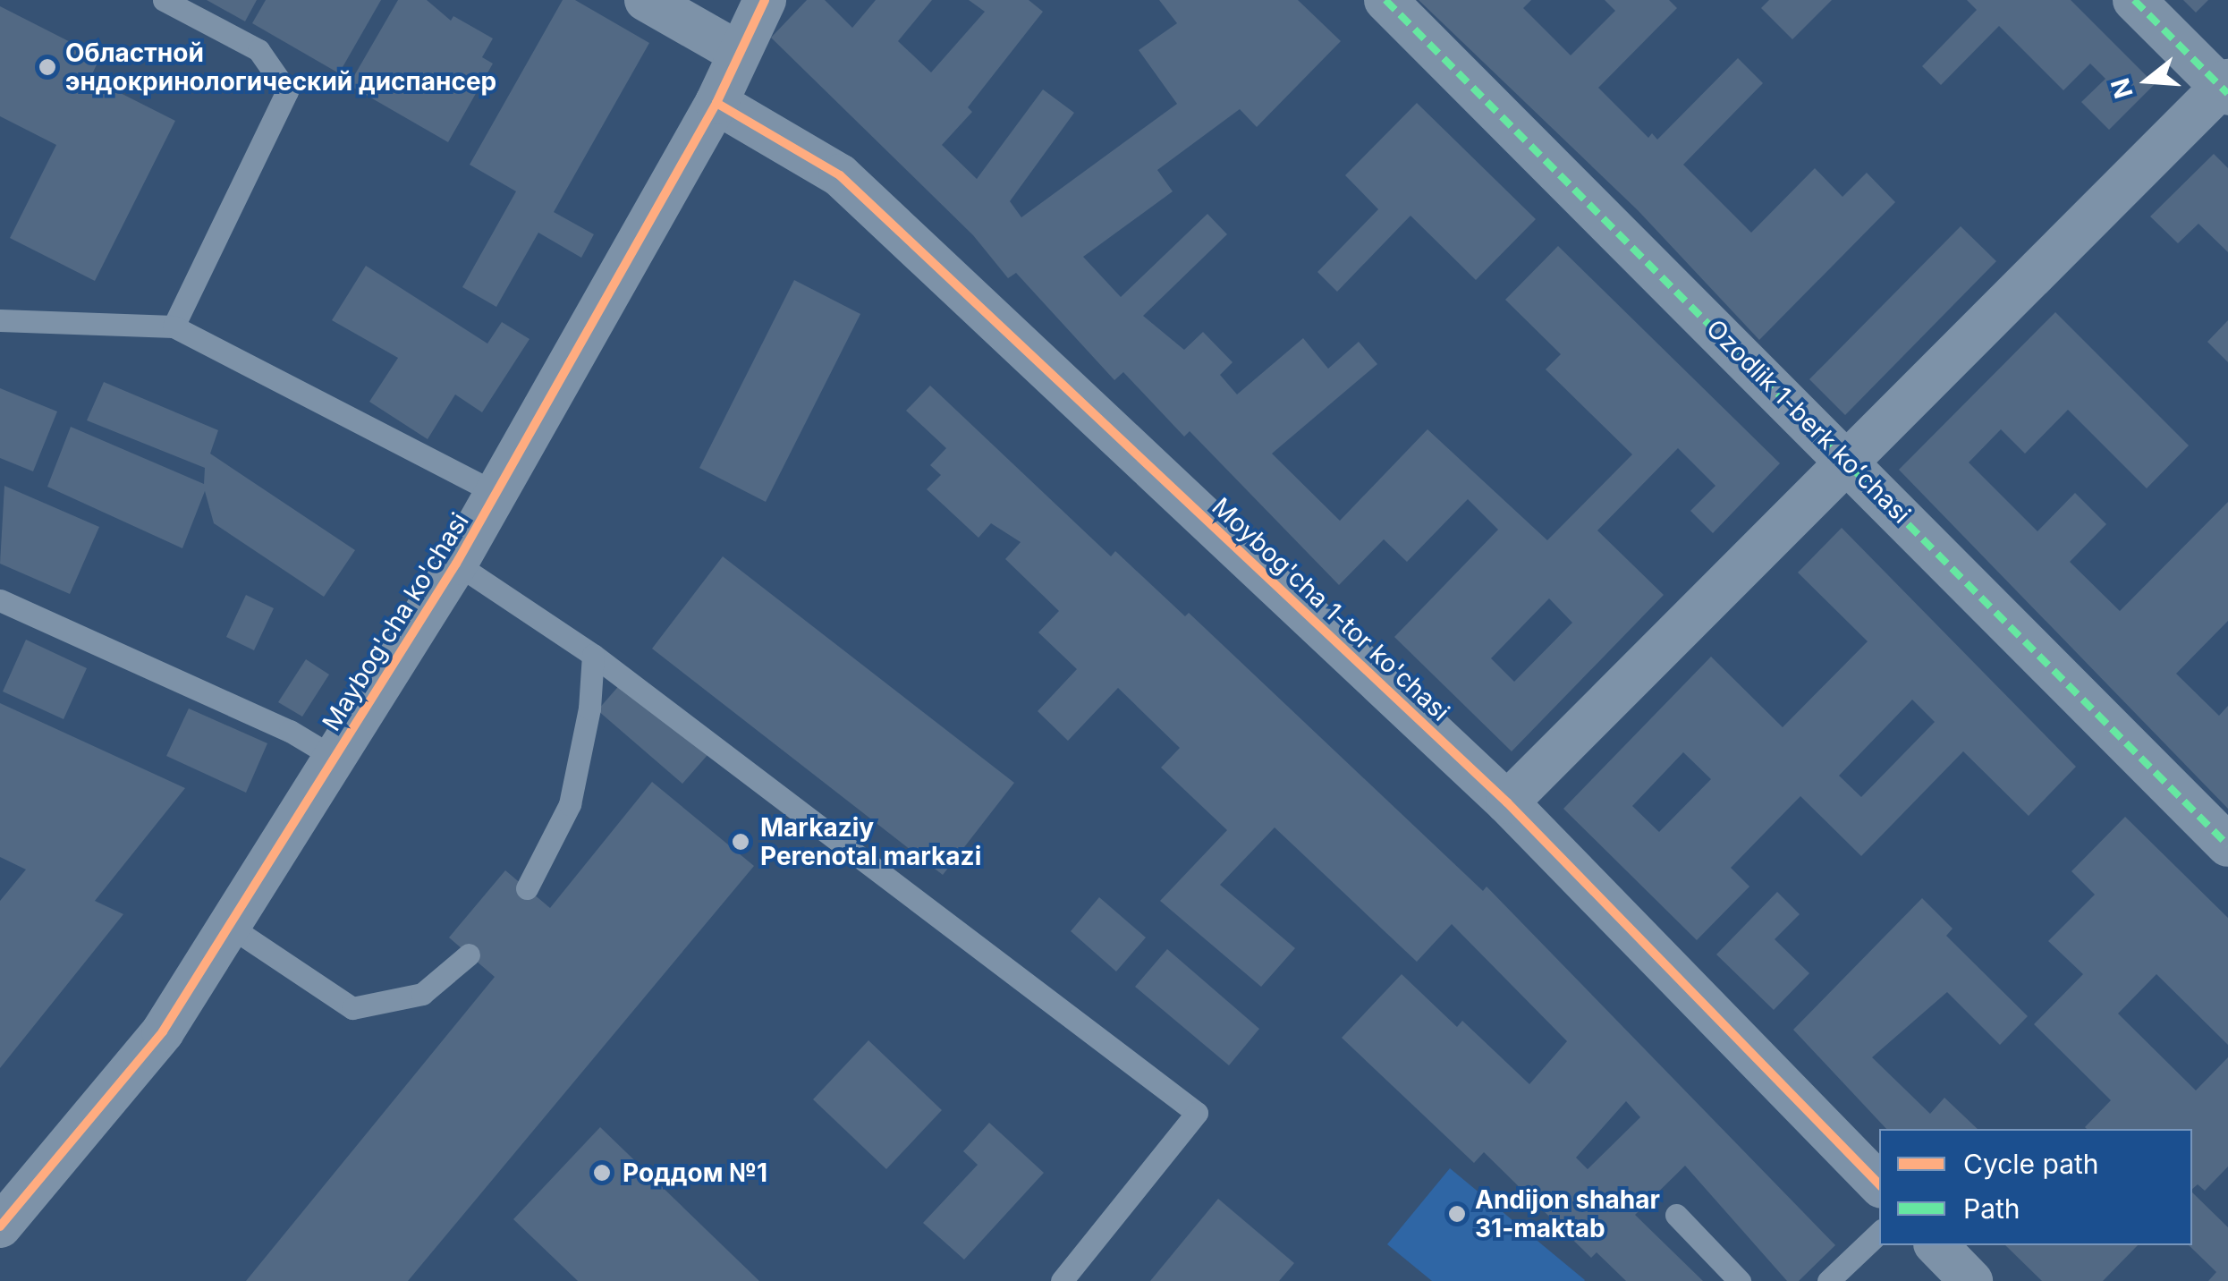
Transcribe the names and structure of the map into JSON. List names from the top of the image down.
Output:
{
  "streets": {
    "street": ["Ozodlik 1-berk koʻchasi", "Moybog'cha 1-tor ko'chasi", "Maybog'cha ko'chasi"]
  },
  "crossings": [
    ["Moybog'cha 1-tor ko'chasi", "Maybog'cha ko'chasi"]
  ],
  "places": [
    "Областной эндокринологический диспансер",
    "Markaziy Perenotal markazi",
    "Роддом №1",
    "Andijon shahar 31-maktab"
  ],
  "legend": ["Cycle path", "Path"],
  "north": "left"
}
